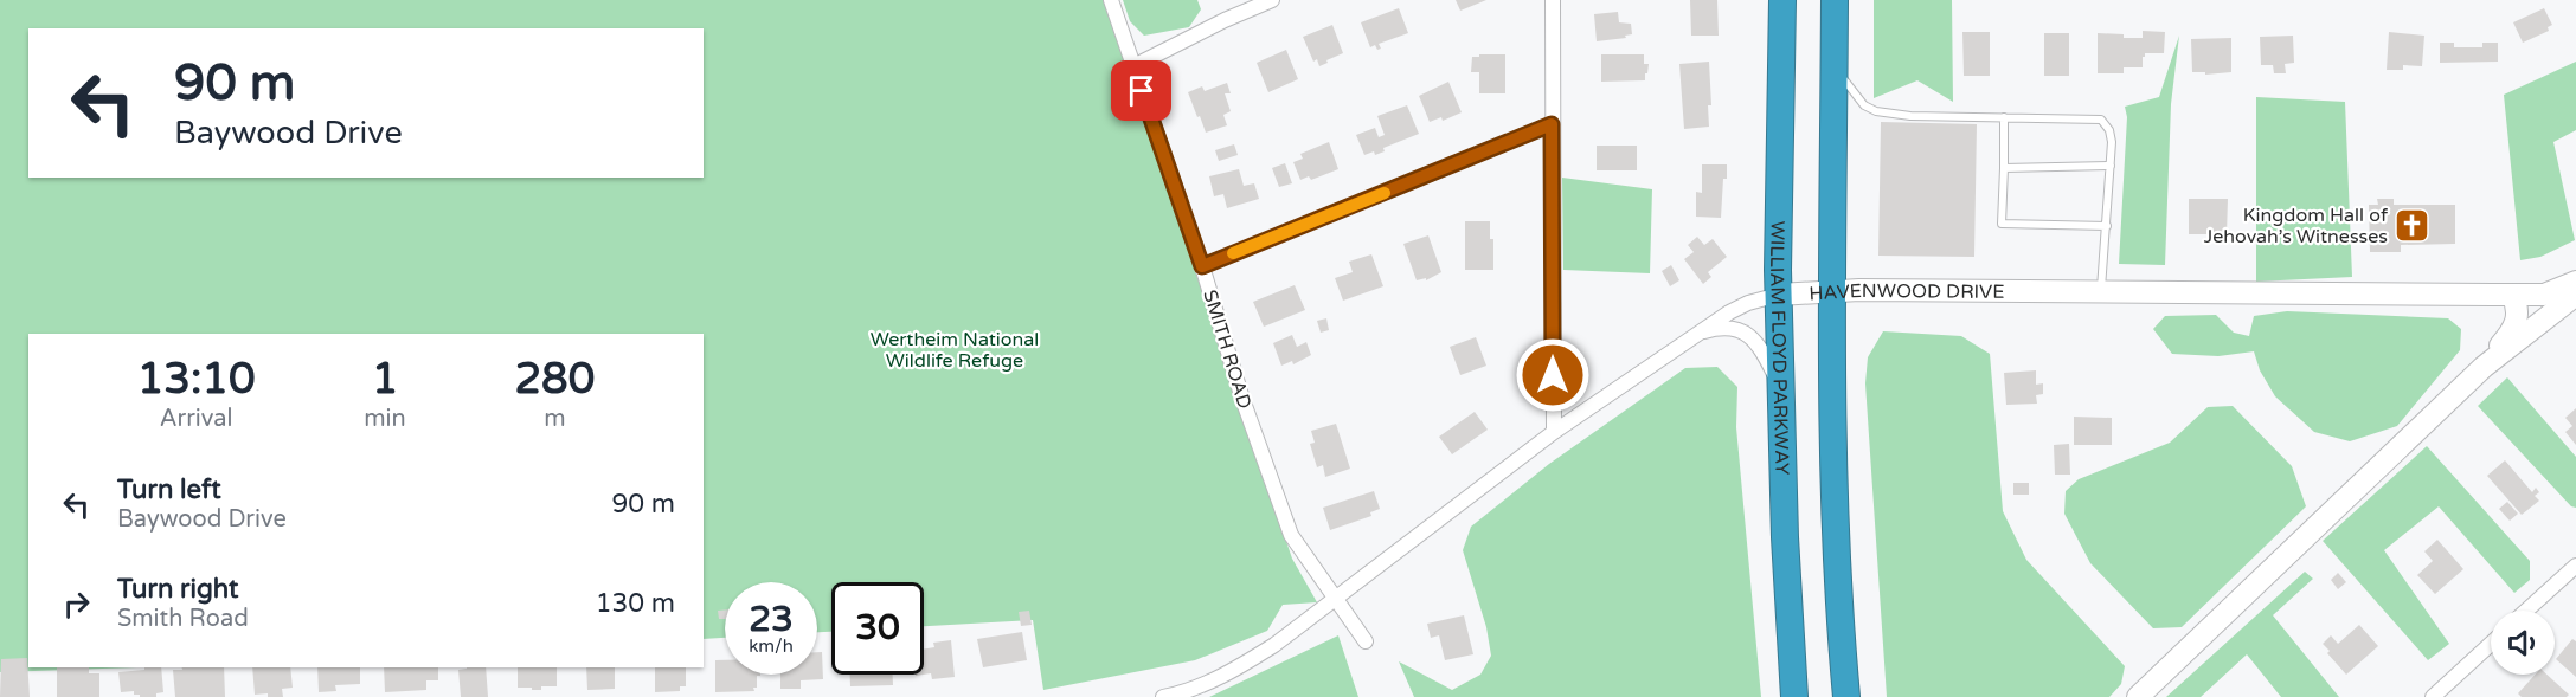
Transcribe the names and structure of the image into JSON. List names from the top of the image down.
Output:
{
  "streets": {
    "highway": ["WILLIAM FLOYD PARKWAY"],
    "main road": ["HAVENWOOD DRIVE"],
    "street": ["SMITH ROAD"]
  },
  "crossings": [
    ["HAVENWOOD DRIVE", "SMITH ROAD"],
    ["HAVENWOOD DRIVE", "WILLIAM FLOYD PARKWAY"]
  ],
  "parks": ["Wertheim National Wildlife Refuge"],
  "places": {
    "church": ["Kingdom Hall of Jehovah’s Witnesses"]
  },
  "page": {
    "turn": ["90 m", "Baywood Drive"],
    "eta": [
      "13:10",
      "Arrival",
      "1",
      "min",
      "280",
      "m"
    ],
    "list": [
      {
        "name": "Turn left",
        "note": "Baywood Drive",
        "value": "90 m"
      },
      {
        "name": "Turn right",
        "note": "Smith Road",
        "value": "130 m"
      }
    ],
    "speed": "23 km/h",
    "limit": "30"
  }
}
